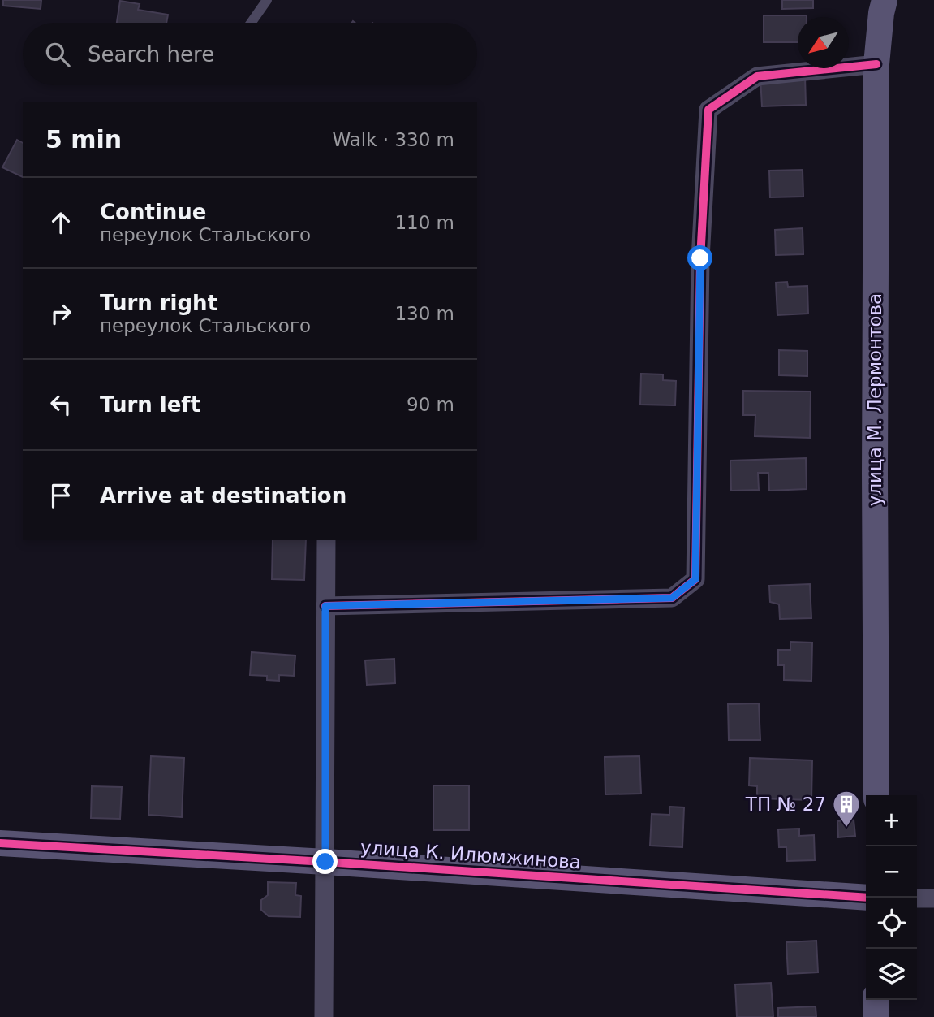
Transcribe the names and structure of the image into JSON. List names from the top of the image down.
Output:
{
  "streets": {
    "street": ["улица М. Лермонтова", "улица К. Илюмжинова"]
  },
  "places": {
    "building": ["ТП № 27"]
  },
  "north": "bottom left",
  "page": {
    "search": "Search here",
    "heading": ["5 min", "Walk · 330 m"],
    "list": [
      ["Continue", "переулок Стальского", "110 m"],
      ["Turn right", "переулок Стальского", "130 m"],
      ["Turn left", "90 m"],
      "Arrive at destination"
    ],
    "map_buttons": ["+", "−"]
  }
}
